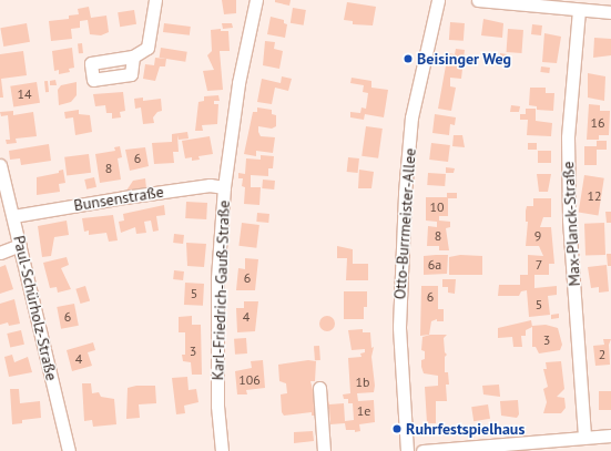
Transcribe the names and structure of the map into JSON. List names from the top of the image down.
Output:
{
  "streets": {
    "street": [
      "Bunsenstraße",
      "Otto-Burrmeister-Allee",
      "Max-Planck-Straße",
      "Karl-Friedrich-Gauß-Straße",
      "Paul-Schürholz-Straße"
    ]
  },
  "crossings": [
    ["Bunsenstraße", "Karl-Friedrich-Gauß-Straße"],
    ["Bunsenstraße", "Paul-Schürholz-Straße"]
  ],
  "places": ["Beisinger Weg", "Ruhrfestspielhaus"],
  "house_numbers": [
    "14",
    "16",
    "6",
    "8",
    "12",
    "10",
    "8",
    "9",
    "6a",
    "7",
    "6",
    "5",
    "6",
    "5",
    "6",
    "4",
    "3",
    "3",
    "2",
    "4",
    "106",
    "1b",
    "1e"
  ]
}
